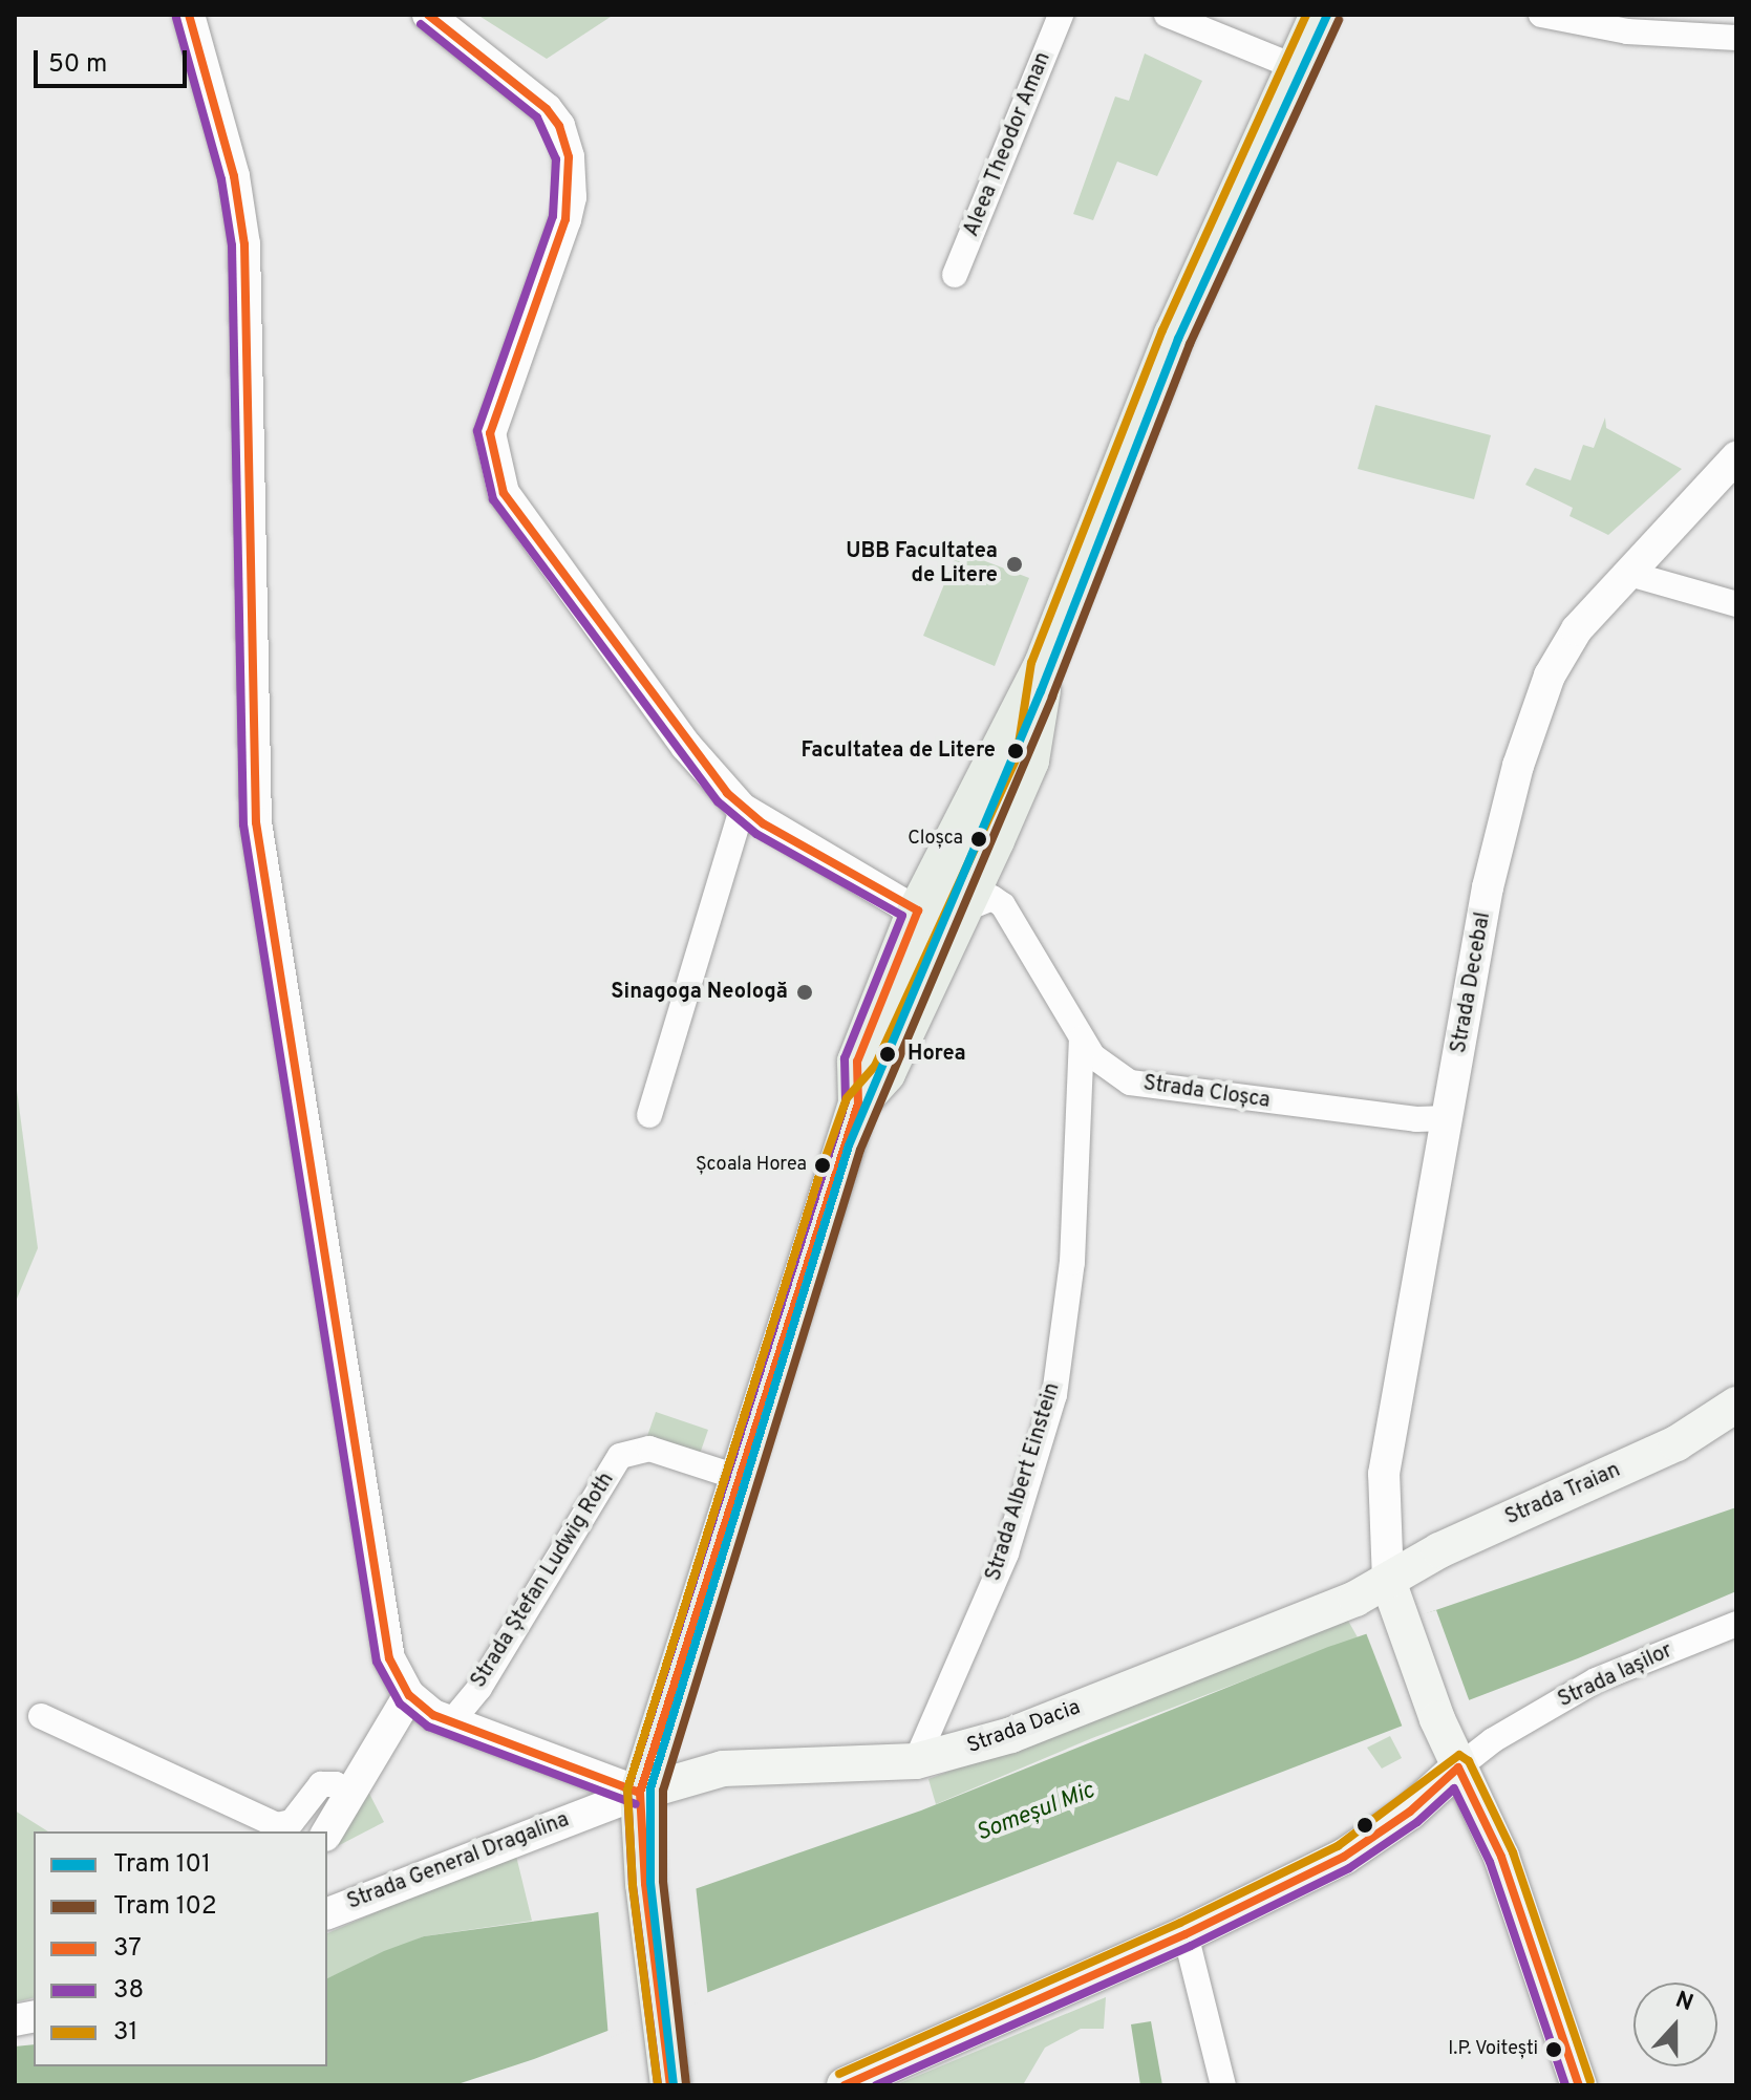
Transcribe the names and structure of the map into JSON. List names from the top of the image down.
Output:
{
  "streets": {
    "main road": ["Strada Traian", "Strada Dacia"],
    "street": [
      "Aleea Theodor Aman",
      "Strada Decebal",
      "Strada Cloșca",
      "Strada Albert Einstein",
      "Strada Ștefan Ludwig Roth",
      "Strada Iașilor",
      "Strada General Dragalina"
    ]
  },
  "crossings": [
    ["Strada Decebal", "Strada Cloșca"],
    ["Strada Decebal", "Strada Traian"],
    ["Strada Decebal", "Strada Dacia"],
    ["Strada Cloșca", "Strada Albert Einstein"],
    ["Strada Albert Einstein", "Strada Dacia"],
    ["Strada Traian", "Strada Dacia"],
    ["Strada Dacia", "Strada General Dragalina"]
  ],
  "water": ["Someșul Mic"],
  "places": [
    "UBB Facultatea de Litere",
    "Facultatea de Litere",
    "Cloșca",
    "Sinagoga Neologă",
    "Horea",
    "Școala Horea",
    "I.P. Voitești"
  ],
  "lines": [
    "tram line 101",
    "transit line 37",
    "transit line 31",
    "transit line 38",
    "tram line 102"
  ],
  "legend": [
    "Tram 101",
    "Tram 102",
    "37",
    "38",
    "31"
  ],
  "scale_bar": "50 m",
  "north": "top"
}
